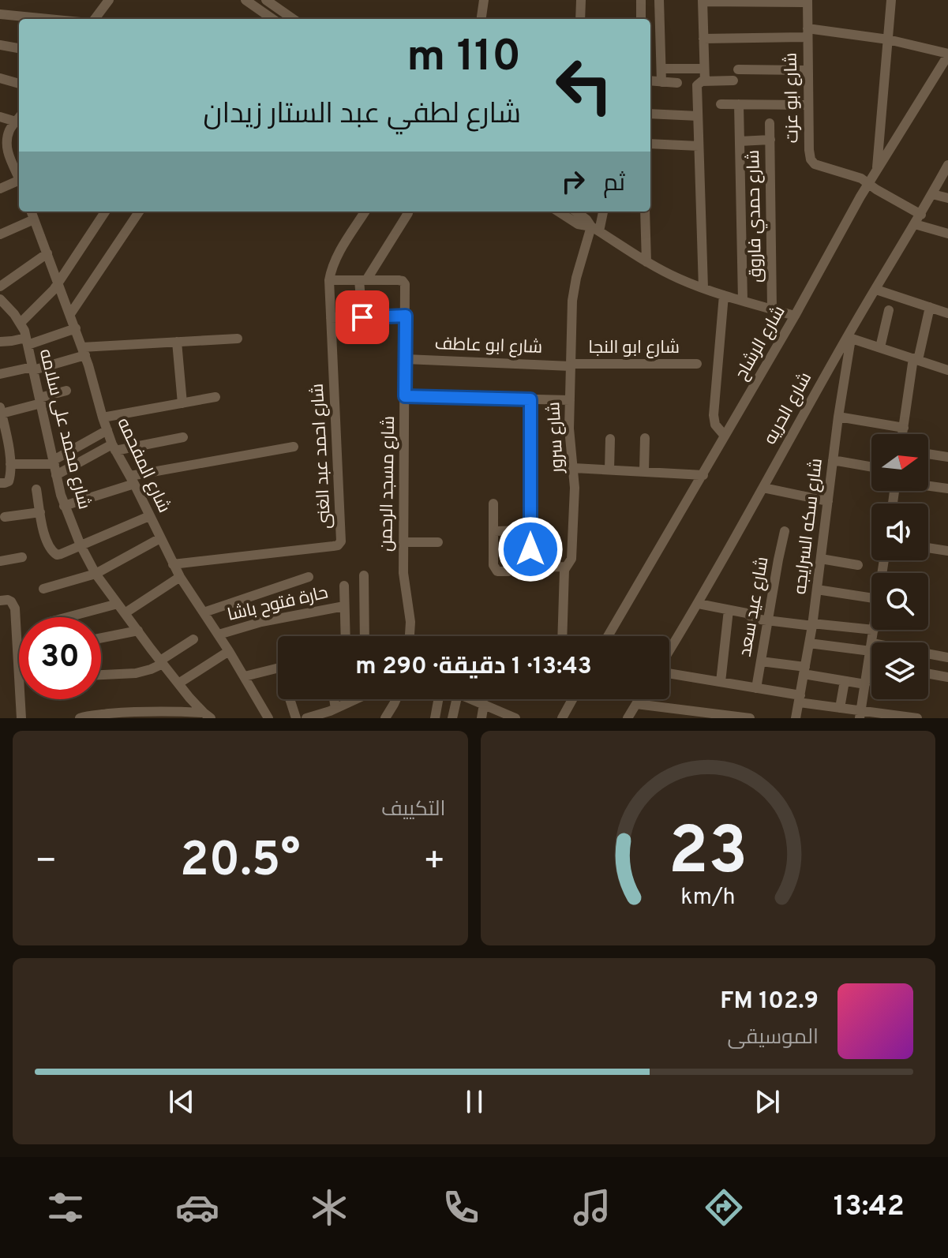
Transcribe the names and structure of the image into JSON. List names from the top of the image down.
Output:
{
  "streets": {
    "street": [
      "شارع ابو عزت",
      "شارع حمدي فاروق",
      "شارع الرشاح",
      "شارع ابو عاطف",
      "شارع ابو النجا",
      "شارع الحريه",
      "شارع محمد على سلامه",
      "شارع سرور",
      "شارع احمد عبد الغنى",
      "شارع المفحمه",
      "شارع مسجد الرحمن",
      "شارع سكه السرايجه",
      "حارة فتوح باشا",
      "شارع عيد سعد"
    ]
  },
  "crossings": [
    ["شارع ابو عزت", "شارع الرشاح"],
    ["شارع ابو عاطف", "شارع ابو النجا"],
    ["شارع ابو عاطف", "شارع سرور"],
    ["شارع ابو عاطف", "شارع مسجد الرحمن"],
    ["شارع ابو النجا", "شارع سرور"],
    ["شارع الحريه", "شارع سكه السرايجه"],
    ["شارع احمد عبد الغنى", "شارع المفحمه"],
    ["شارع المفحمه", "حارة فتوح باشا"]
  ],
  "north": "right",
  "page": {
    "turn": ["110 m", "شارع لطفي عبد الستار زيدان"],
    "then": "ثم",
    "limit": "30",
    "trip": "13:43 · 1 دقيقة · 290 m",
    "tile": "التكييف",
    "heat": ["−", "20.5°", "+"],
    "song": ["102.9 FM", "الموسيقى"],
    "tabs": "13:42",
    "gauge": ["23", "km/h"]
  }
}
